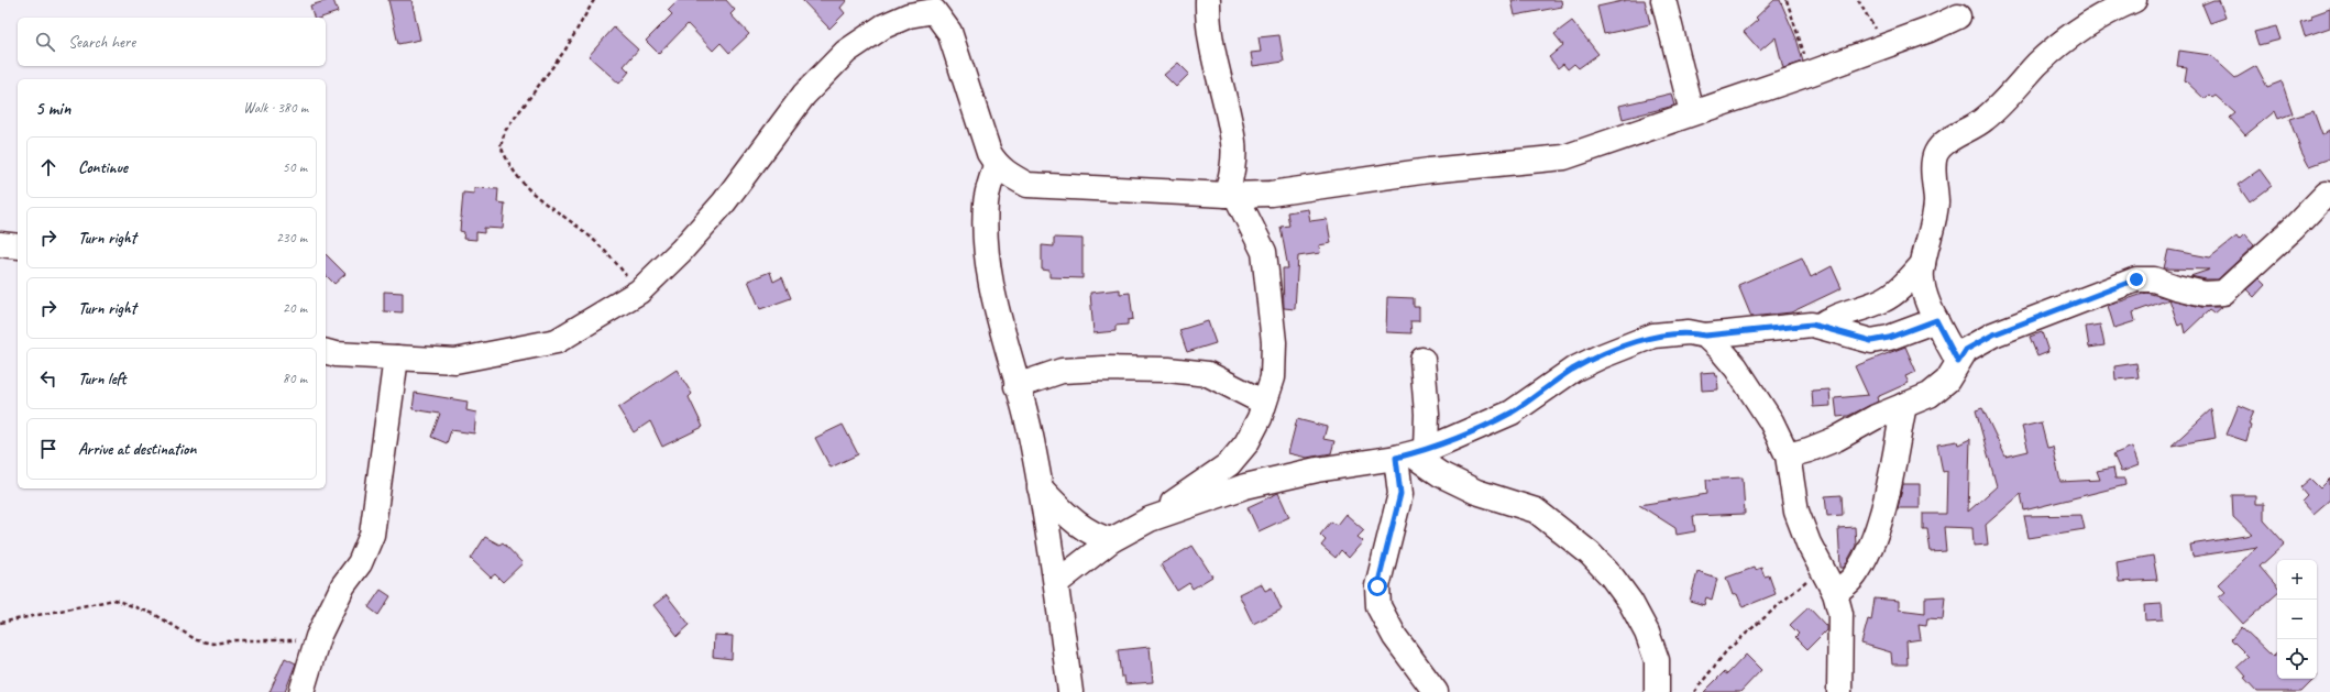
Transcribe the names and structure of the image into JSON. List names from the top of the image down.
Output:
{
  "page": {
    "search": "Search here",
    "heading": ["5 min", "Walk · 380 m"],
    "list": [
      ["Continue", "50 m"],
      ["Turn right", "230 m"],
      ["Turn right", "20 m"],
      ["Turn left", "80 m"],
      "Arrive at destination"
    ],
    "map_buttons": ["+", "−"]
  }
}
